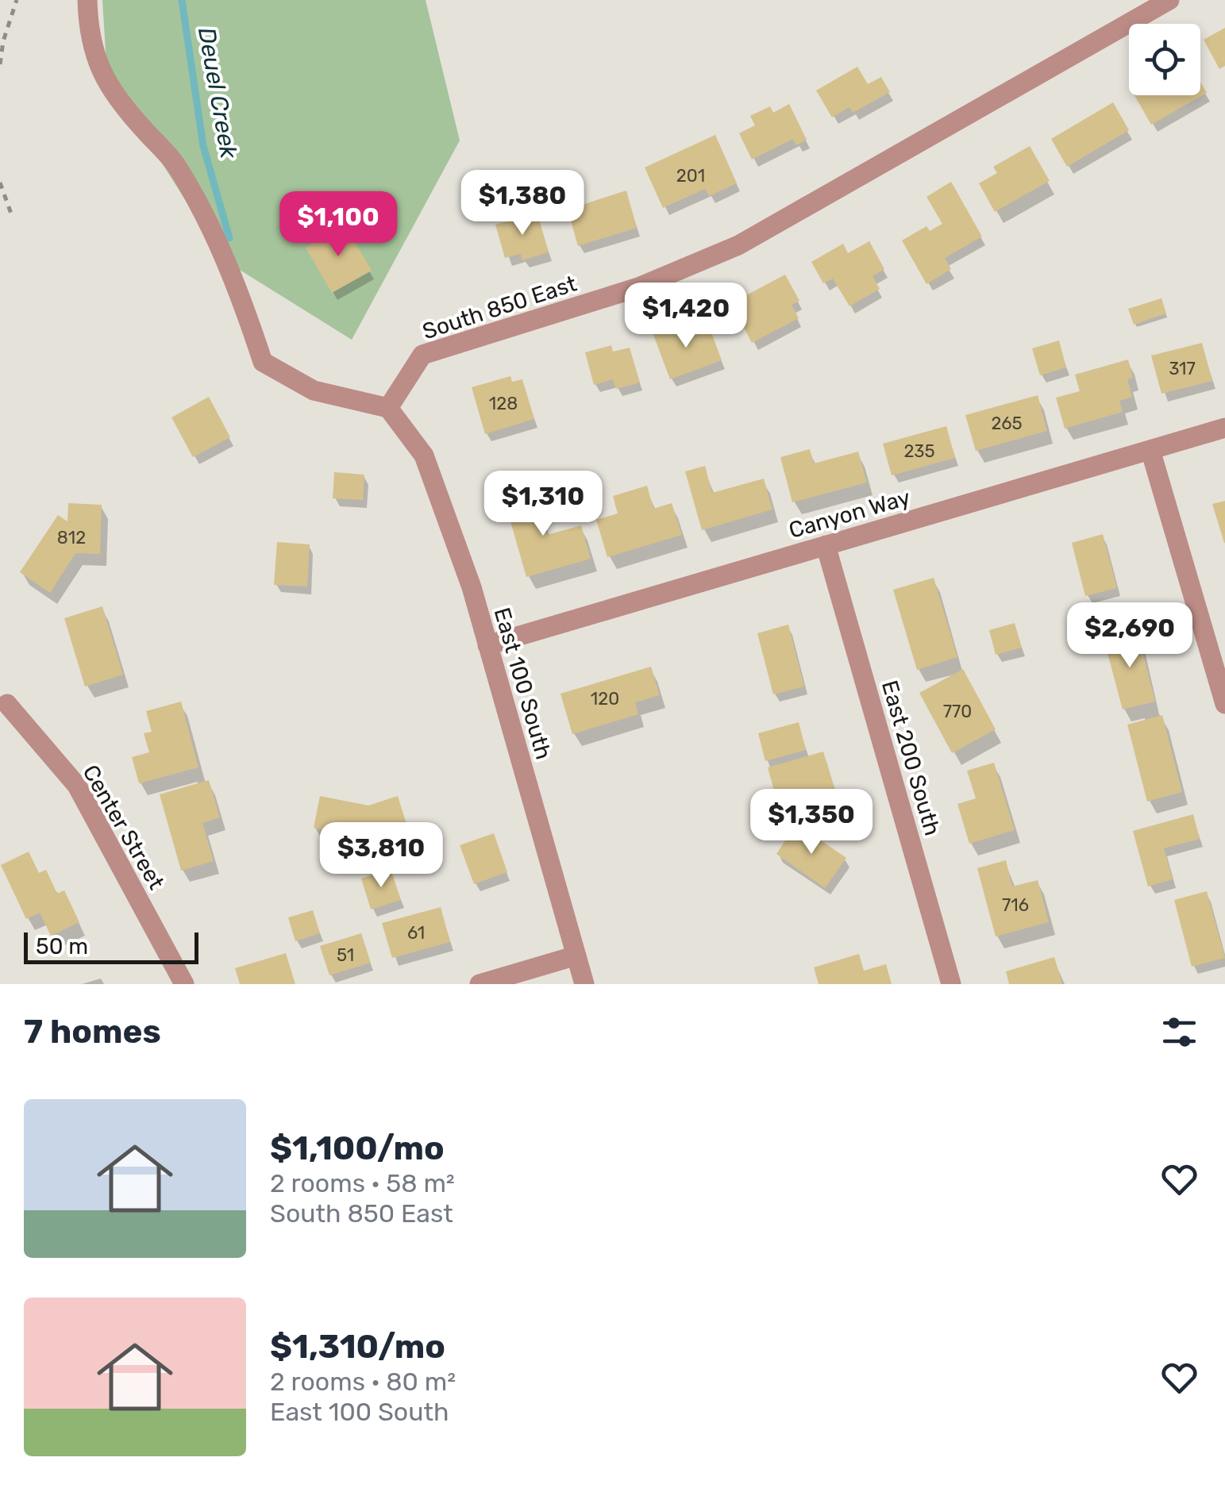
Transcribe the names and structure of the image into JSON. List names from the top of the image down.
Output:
{
  "streets": {
    "street": [
      "South 850 East",
      "Canyon Way",
      "East 100 South",
      "East 200 South",
      "Center Street"
    ]
  },
  "crossings": [
    ["South 850 East", "East 100 South"],
    ["Canyon Way", "East 100 South"],
    ["Canyon Way", "East 200 South"]
  ],
  "water": ["Deuel Creek"],
  "house_numbers": [
    "201",
    "317",
    "128",
    "265",
    "235",
    "812",
    "120",
    "770",
    "716",
    "61",
    "51"
  ],
  "scale_bar": "50 m",
  "page": {
    "price": [
      "$1,380",
      "$1,100",
      "$1,420",
      "$1,310",
      "$2,690",
      "$1,350",
      "$3,810"
    ],
    "scale": "50 m",
    "heading": "7 homes",
    "list": [
      {
        "name": "$1,100/mo",
        "note": "2 rooms · 58 m² · South 850 East"
      },
      {
        "name": "$1,310/mo",
        "note": "2 rooms · 80 m² · East 100 South"
      }
    ]
  }
}
